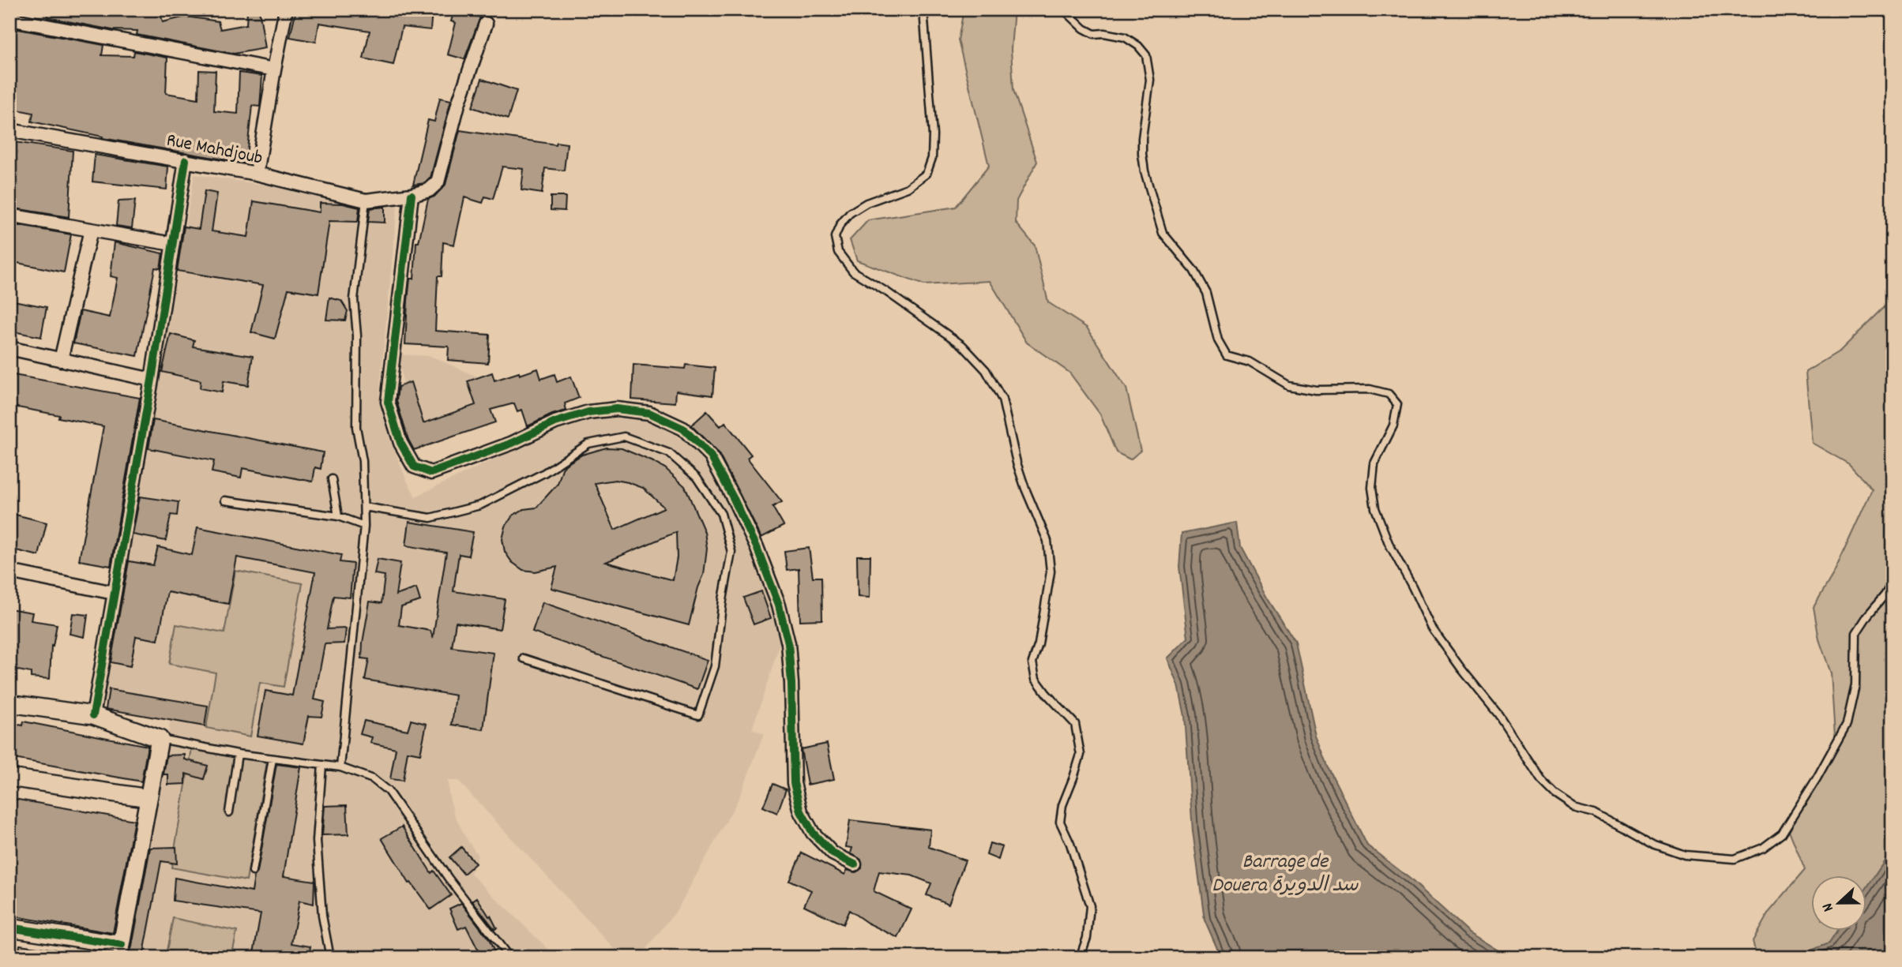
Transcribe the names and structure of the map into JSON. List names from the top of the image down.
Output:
{
  "streets": {
    "street": ["Rue Mahdjoub"]
  },
  "water": ["Barrage de Douera سد الدويرة"],
  "north": "left"
}
